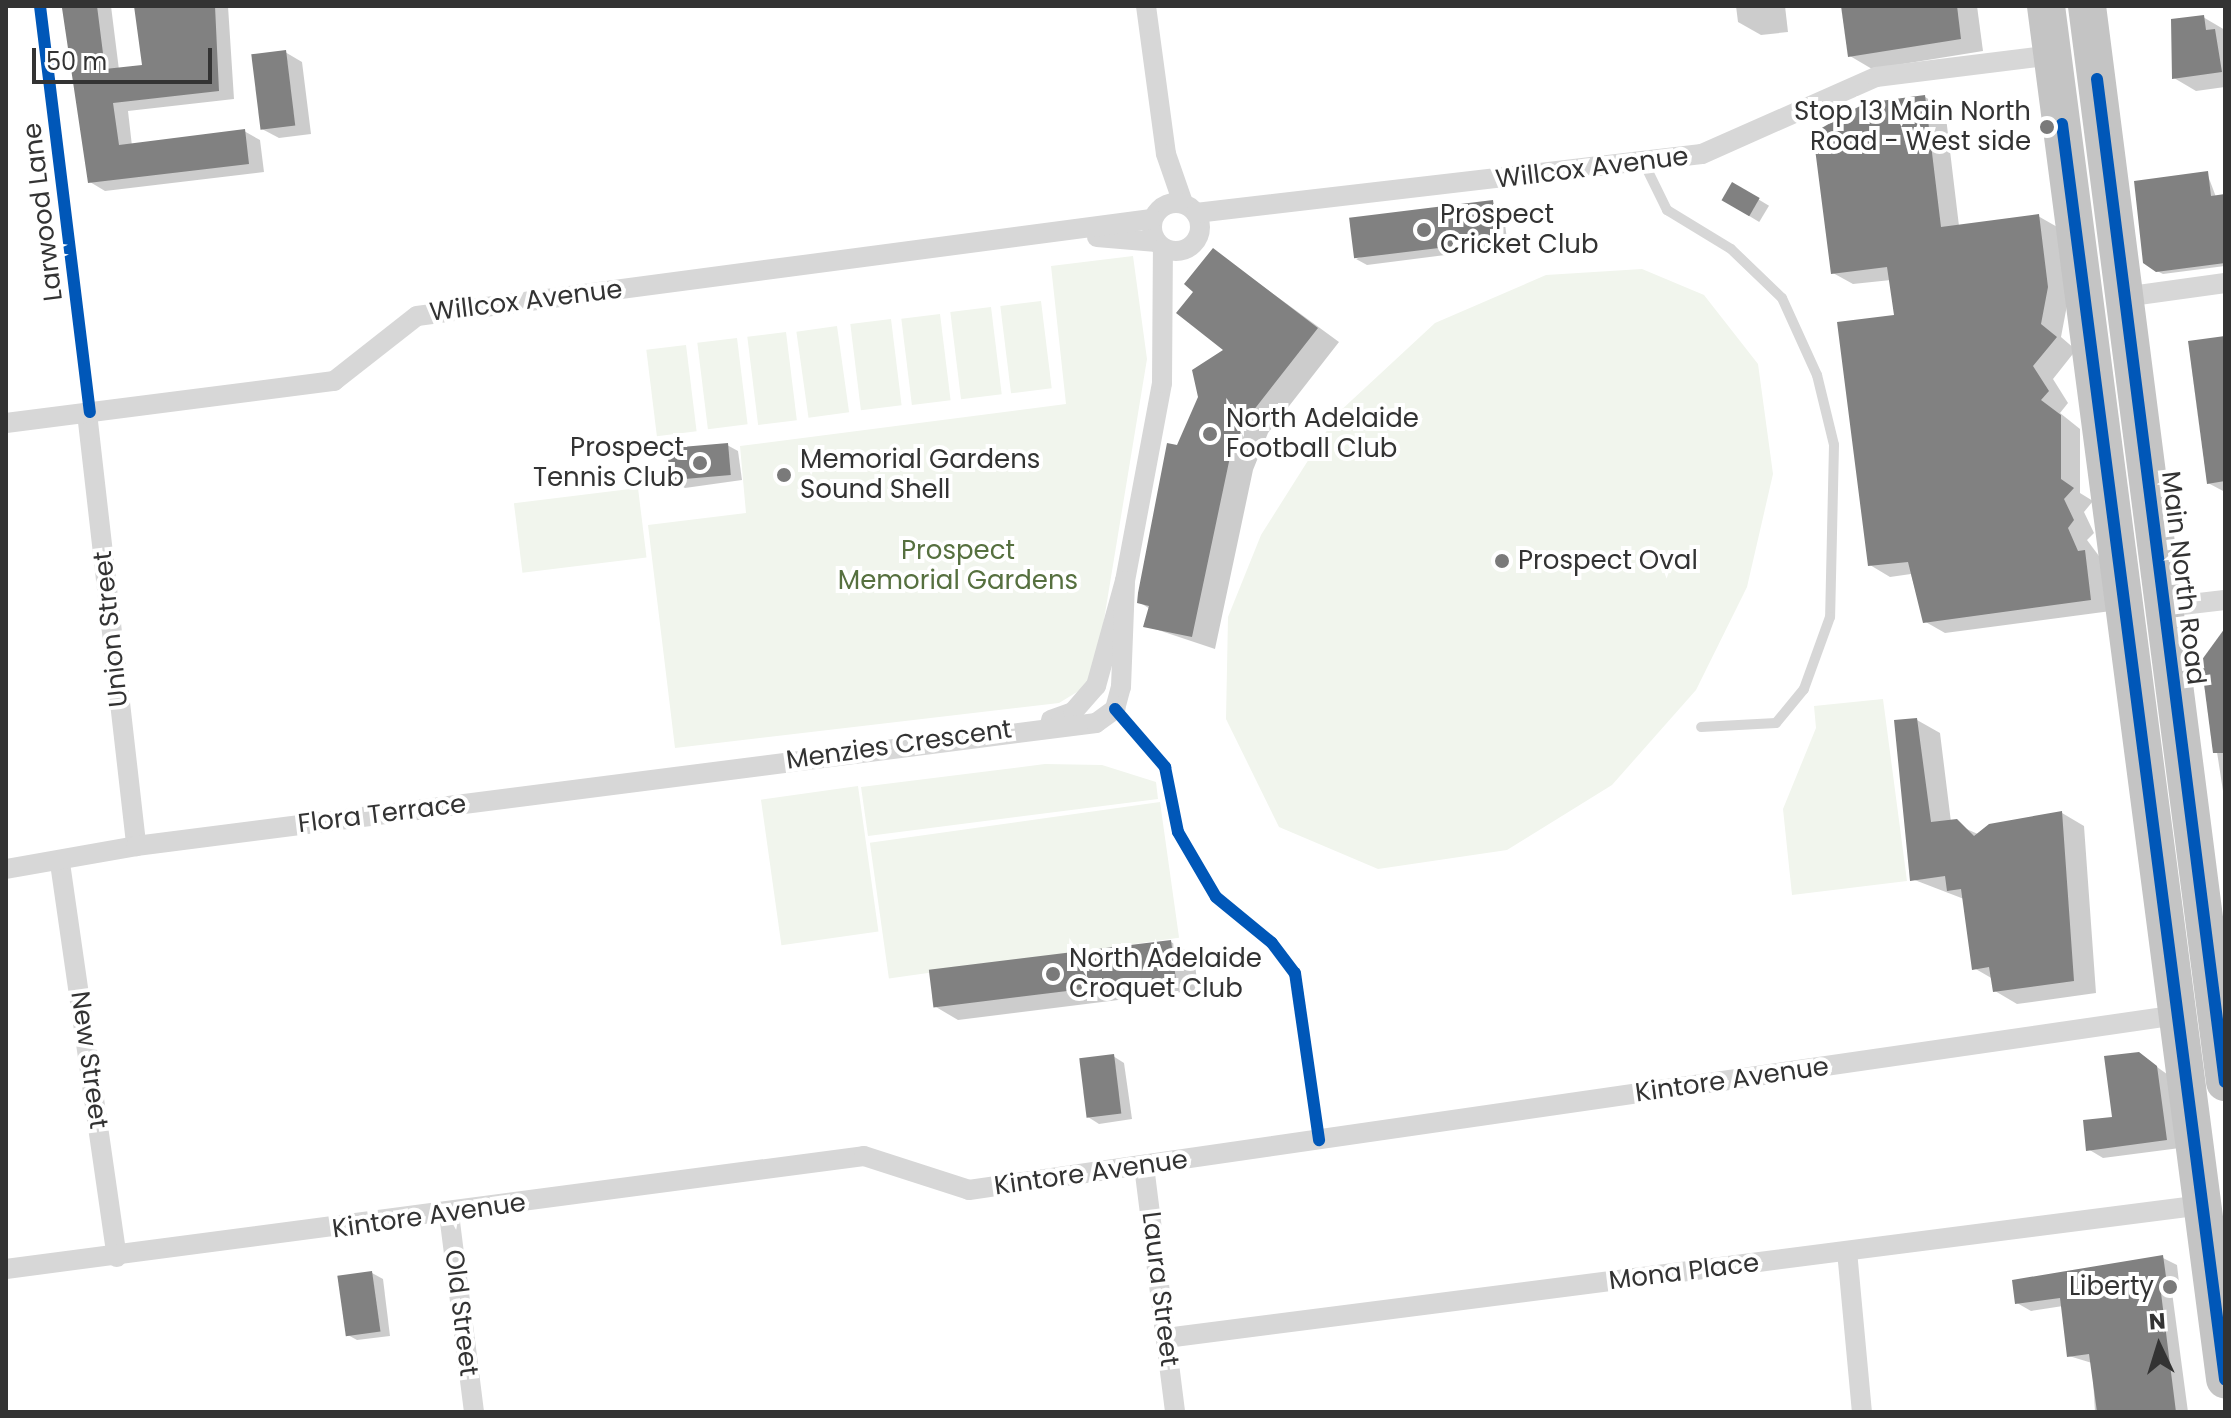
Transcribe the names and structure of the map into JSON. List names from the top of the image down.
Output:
{
  "streets": {
    "highway": ["Main North Road"],
    "street": [
      "Willcox Avenue",
      "Union Street",
      "Menzies Crescent",
      "Flora Terrace",
      "New Street",
      "Kintore Avenue",
      "Mona Place",
      "Laura Street",
      "Old Street"
    ],
    "cycle path": ["Larwood Lane"]
  },
  "crossings": [
    ["Willcox Avenue", "Union Street"],
    ["Willcox Avenue", "Menzies Crescent"],
    ["Union Street", "Flora Terrace"],
    ["Menzies Crescent", "Flora Terrace"],
    ["Flora Terrace", "New Street"],
    ["New Street", "Kintore Avenue"],
    ["Kintore Avenue", "Laura Street"],
    ["Kintore Avenue", "Old Street"],
    ["Mona Place", "Laura Street"]
  ],
  "parks": ["Prospect Memorial Gardens"],
  "places": [
    "Stop 13 Main North Road - West side",
    "Prospect Cricket Club",
    "North Adelaide Football Club",
    "Prospect Tennis Club",
    "Memorial Gardens Sound Shell",
    "Prospect Oval",
    "North Adelaide Croquet Club",
    "Liberty"
  ],
  "scale_bar": "50 m",
  "north": "top"
}
